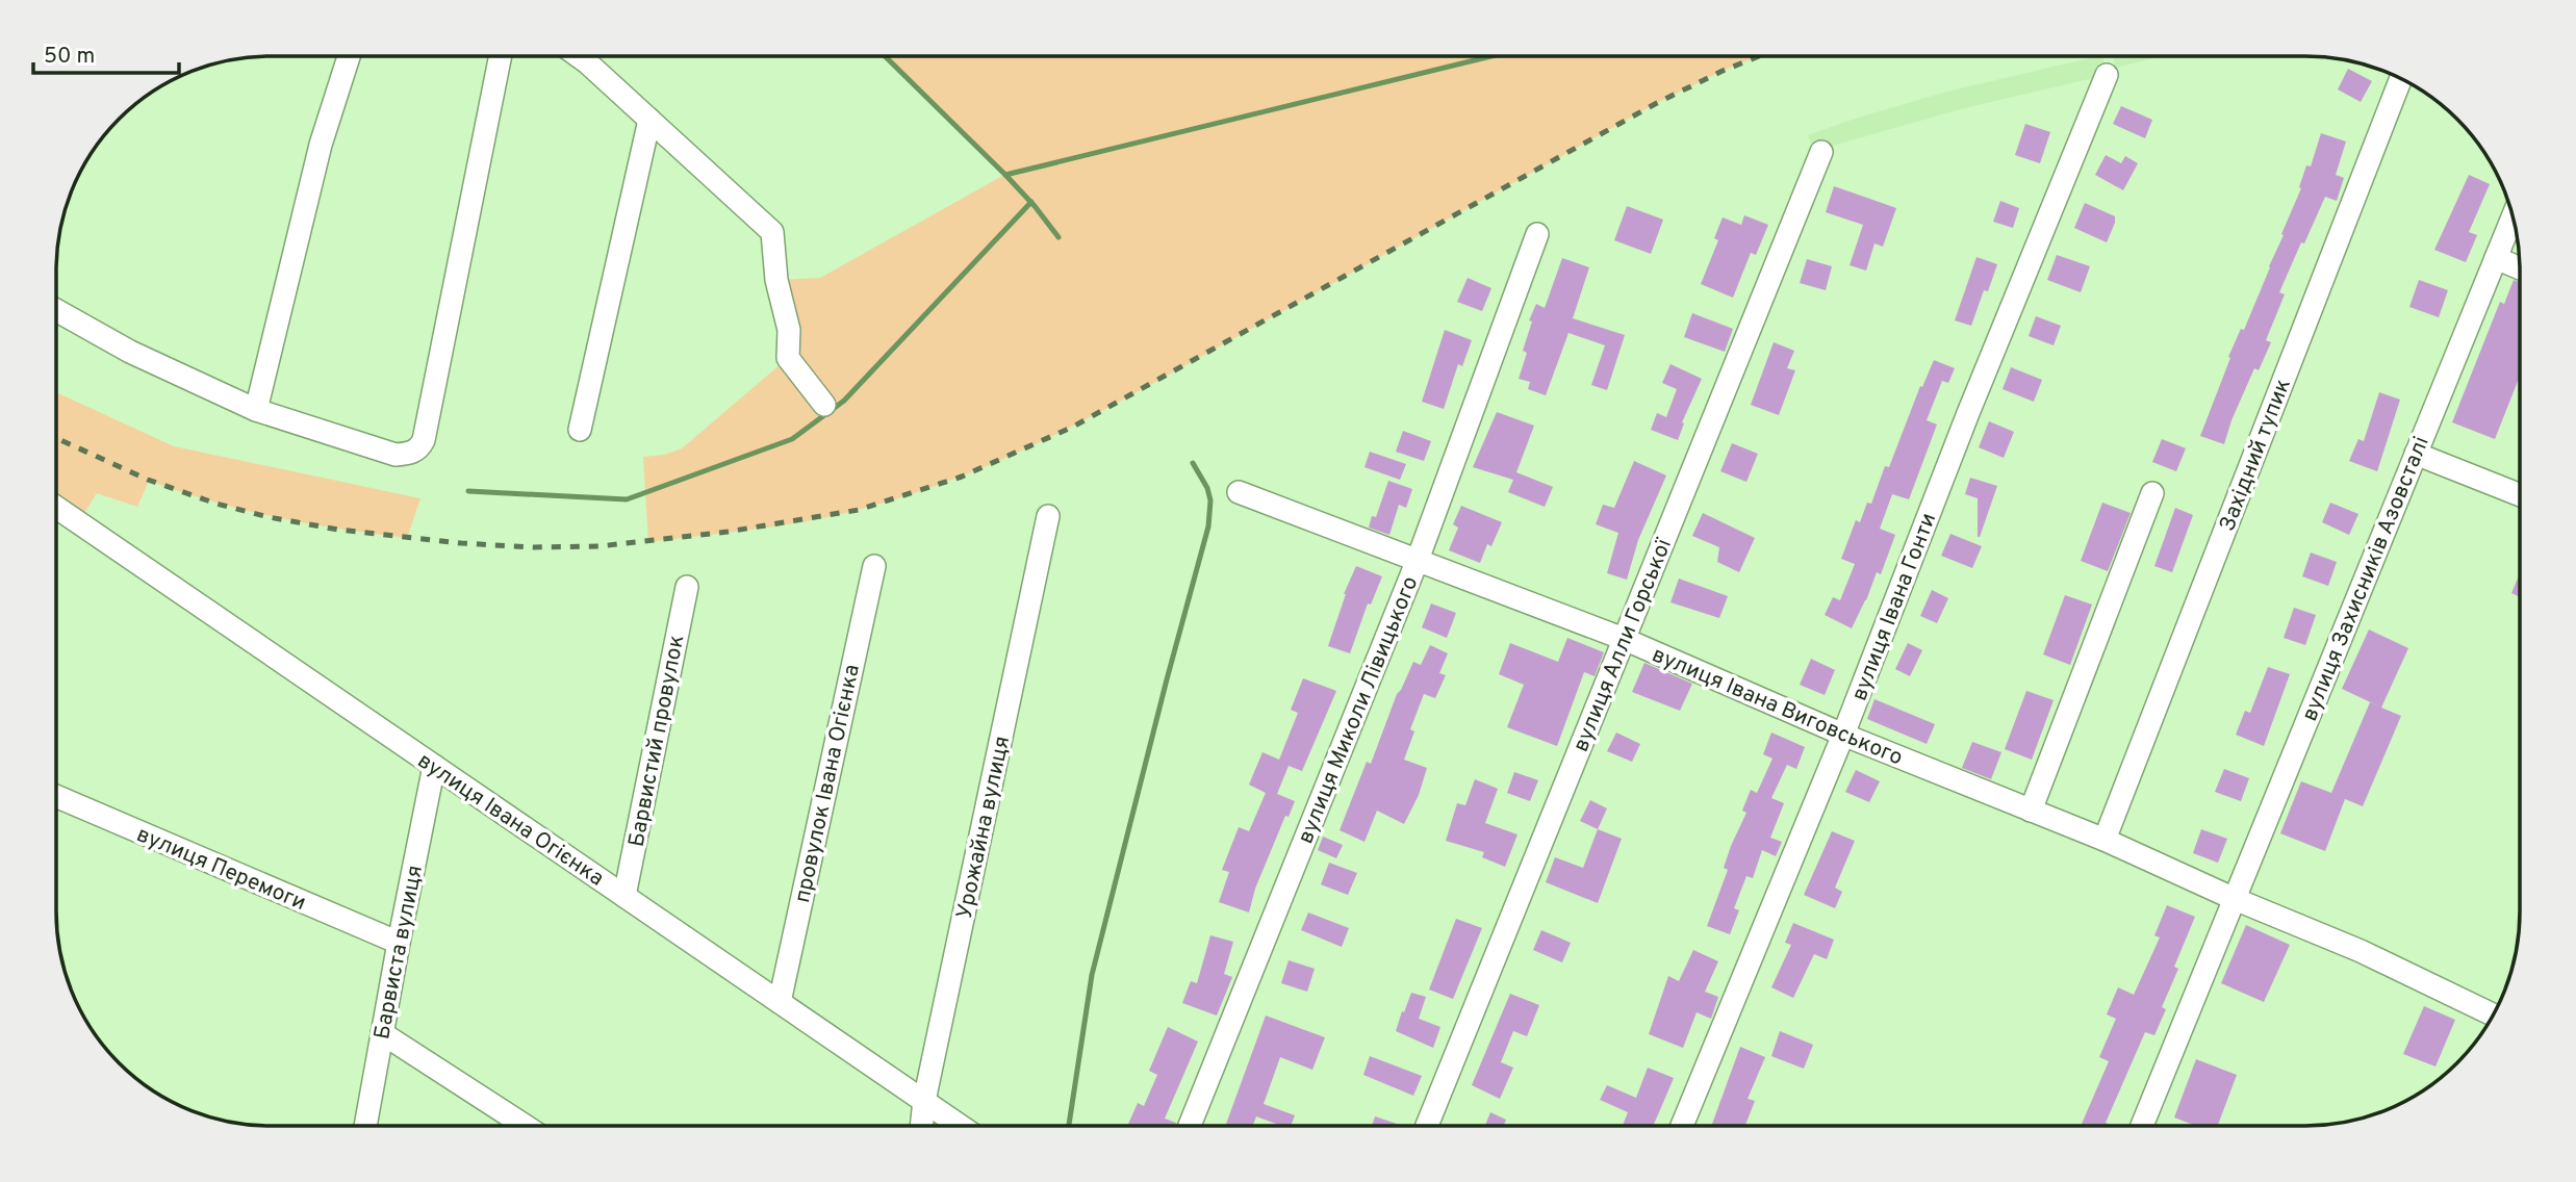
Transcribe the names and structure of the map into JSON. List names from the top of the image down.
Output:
{
  "streets": {
    "street": [
      "Західний тупик",
      "вулиця Захисників Азовсталі",
      "вулиця Івана Гонти",
      "вулиця Алли Горської",
      "вулиця Івана Виговського",
      "вулиця Миколи Лівицького",
      "Барвистий провулок",
      "провулок Івана Огієнка",
      "вулиця Івана Огієнка",
      "Урожайна вулиця",
      "вулиця Перемоги",
      "Барвиста вулиця"
    ]
  },
  "crossings": [
    ["Західний тупик", "вулиця Івана Виговського"],
    ["вулиця Захисників Азовсталі", "вулиця Івана Виговського"],
    ["вулиця Івана Гонти", "вулиця Івана Виговського"],
    ["вулиця Алли Горської", "вулиця Івана Виговського"],
    ["вулиця Івана Виговського", "вулиця Миколи Лівицького"],
    ["Барвистий провулок", "вулиця Івана Огієнка"],
    ["провулок Івана Огієнка", "вулиця Івана Огієнка"],
    ["вулиця Івана Огієнка", "Урожайна вулиця"],
    ["вулиця Івана Огієнка", "Барвиста вулиця"],
    ["вулиця Перемоги", "Барвиста вулиця"]
  ],
  "scale_bar": "50 m"
}
